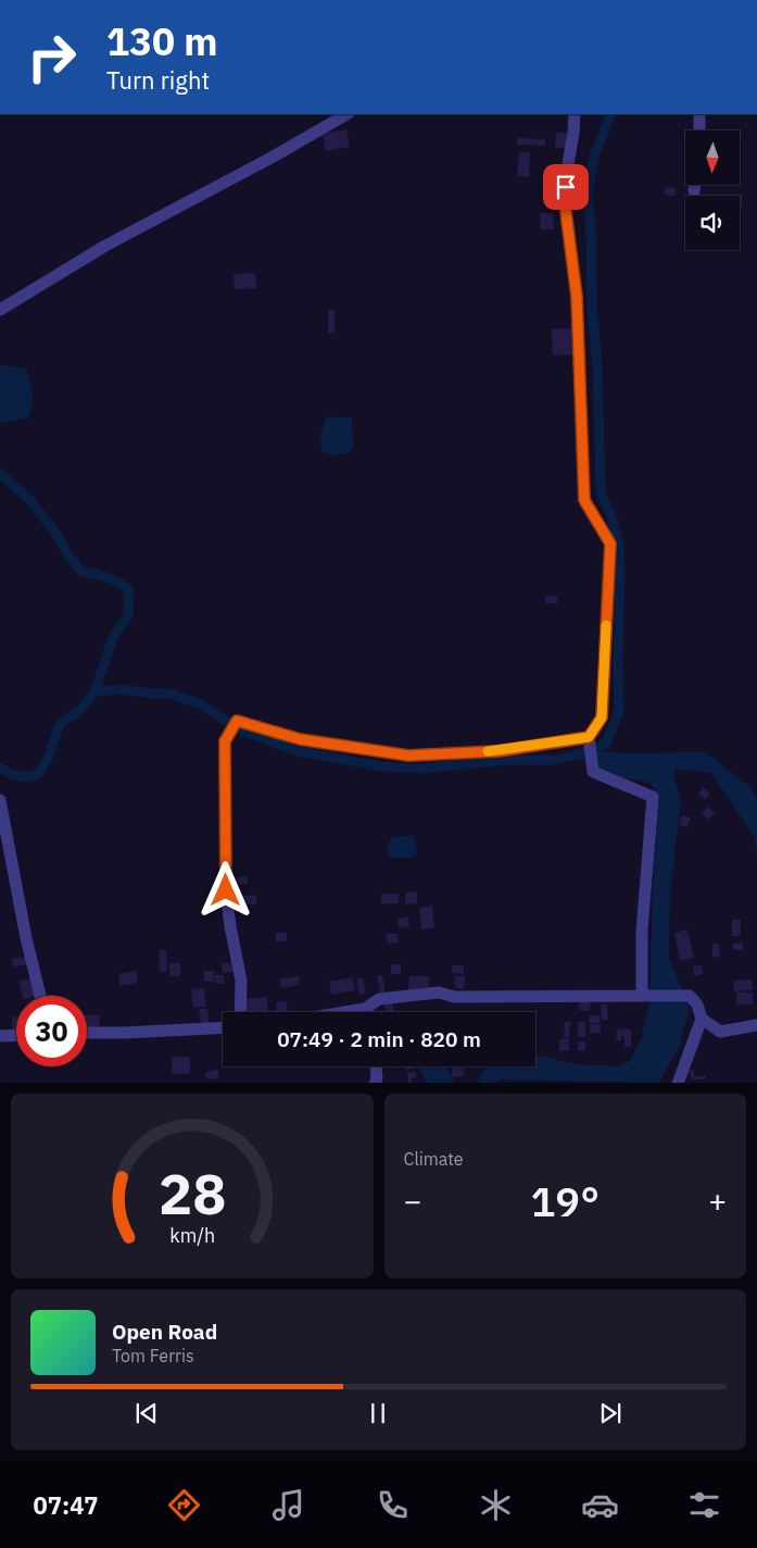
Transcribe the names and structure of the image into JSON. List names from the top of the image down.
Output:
{
  "north": "bottom",
  "page": {
    "turn": ["130 m", "Turn right"],
    "limit": "30",
    "trip": "07:49 · 2 min · 820 m",
    "tile": "Climate",
    "heat": ["−", "19°", "+"],
    "song": ["Open Road", "Tom Ferris"],
    "tabs": "07:47",
    "gauge": ["28", "km/h"]
  }
}
